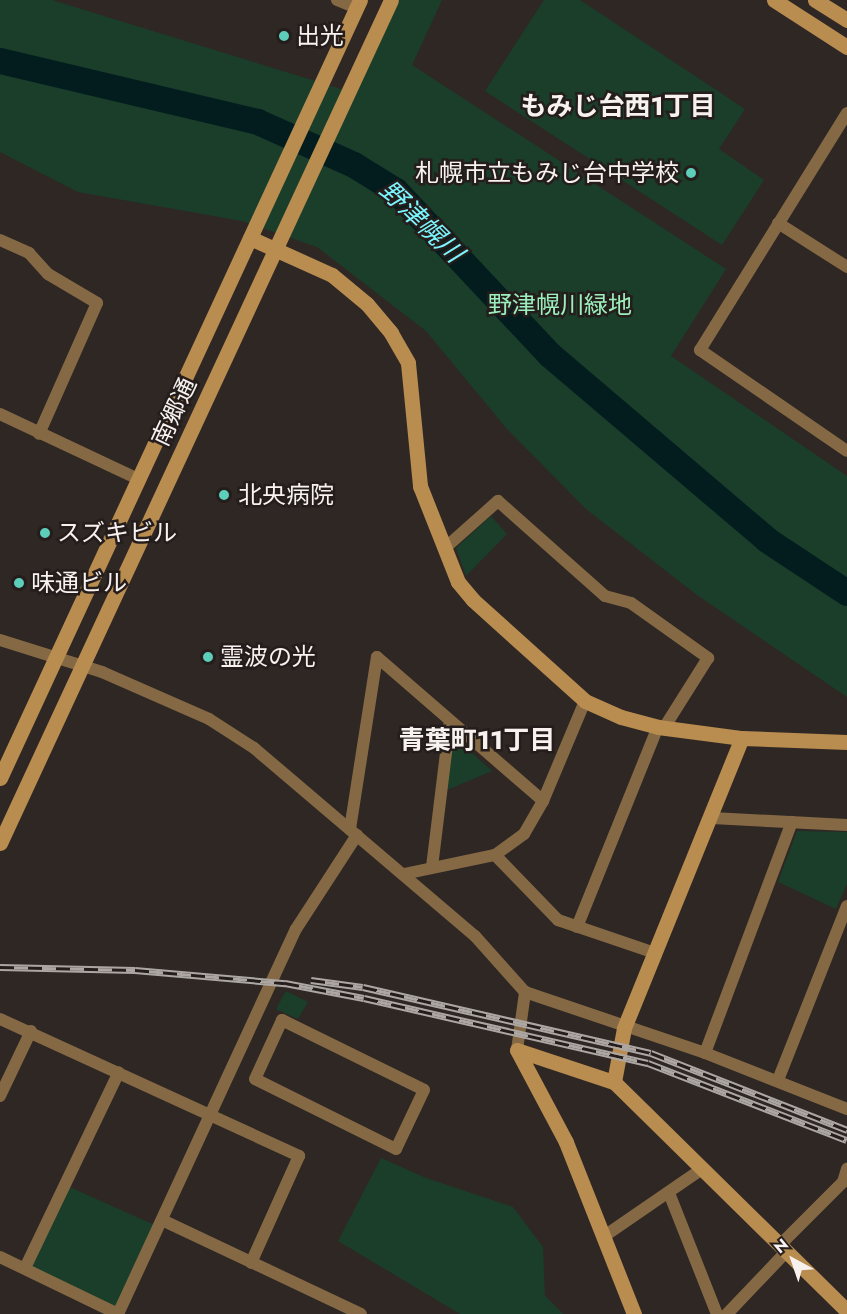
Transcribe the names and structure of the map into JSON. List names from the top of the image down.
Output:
{
  "streets": {
    "street": ["南郷通"]
  },
  "districts": ["もみじ台西1丁目", "青葉町11丁目"],
  "water": ["野津幌川"],
  "parks": ["野津幌川緑地"],
  "places": [
    "出光",
    "札幌市立もみじ台中学校",
    "北央病院",
    "スズキビル",
    "味通ビル",
    "霊波の光"
  ],
  "north": "top left"
}
